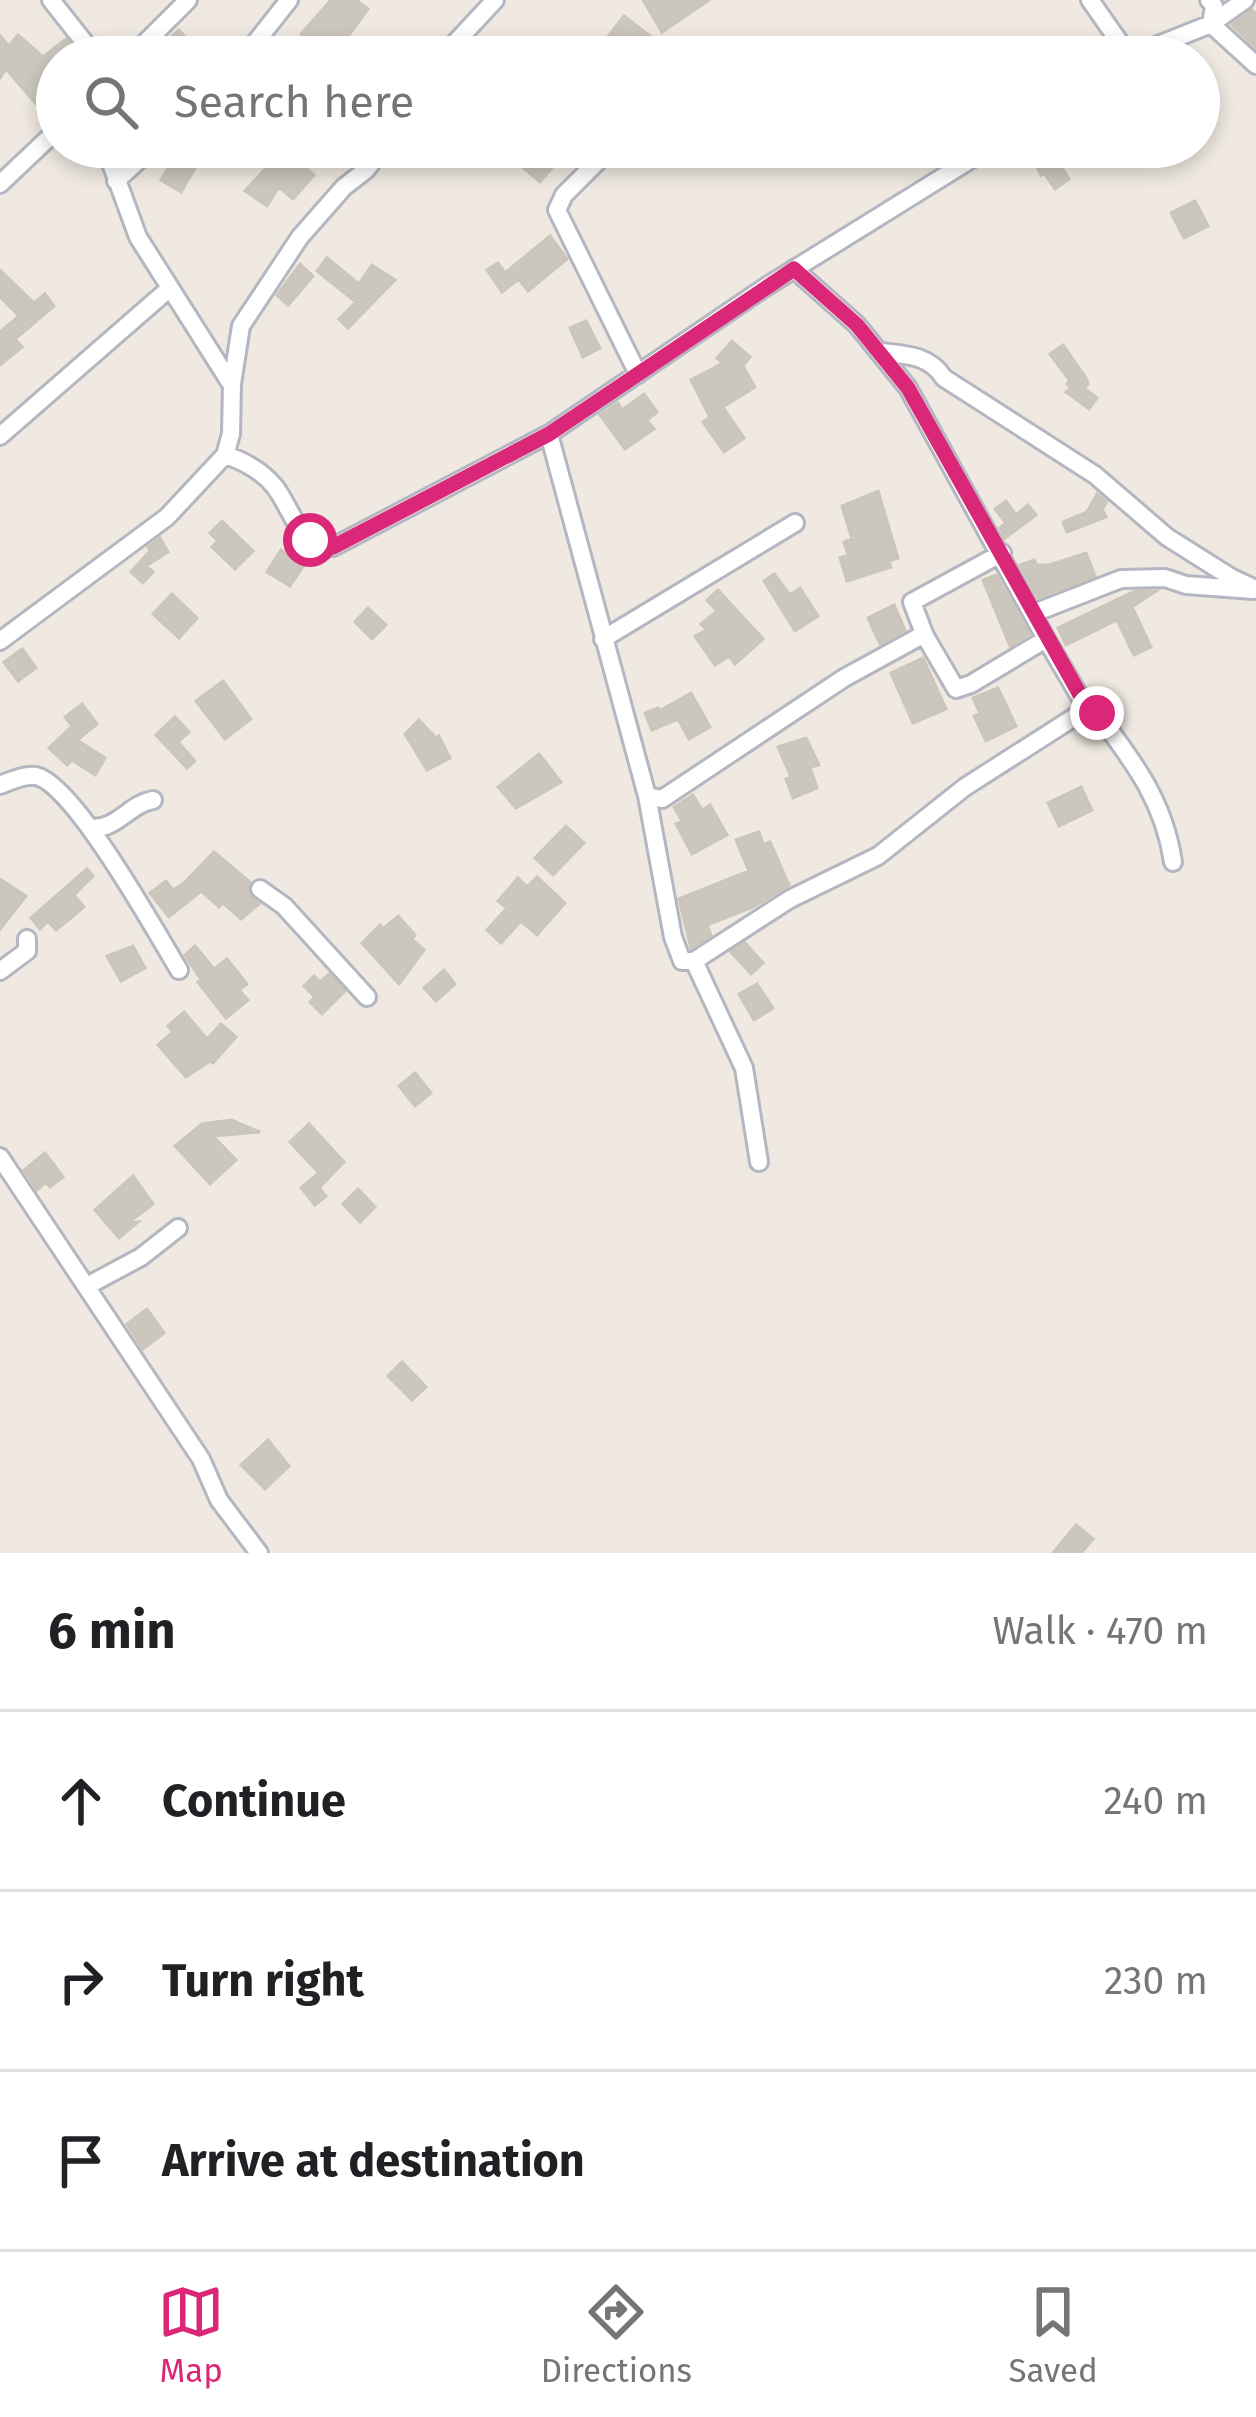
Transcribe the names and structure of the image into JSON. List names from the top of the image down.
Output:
{
  "page": {
    "search": "Search here",
    "heading": ["6 min", "Walk · 470 m"],
    "list": [
      ["Continue", "240 m"],
      ["Turn right", "230 m"],
      "Arrive at destination"
    ],
    "nav": ["Map", "Directions", "Saved"]
  }
}
